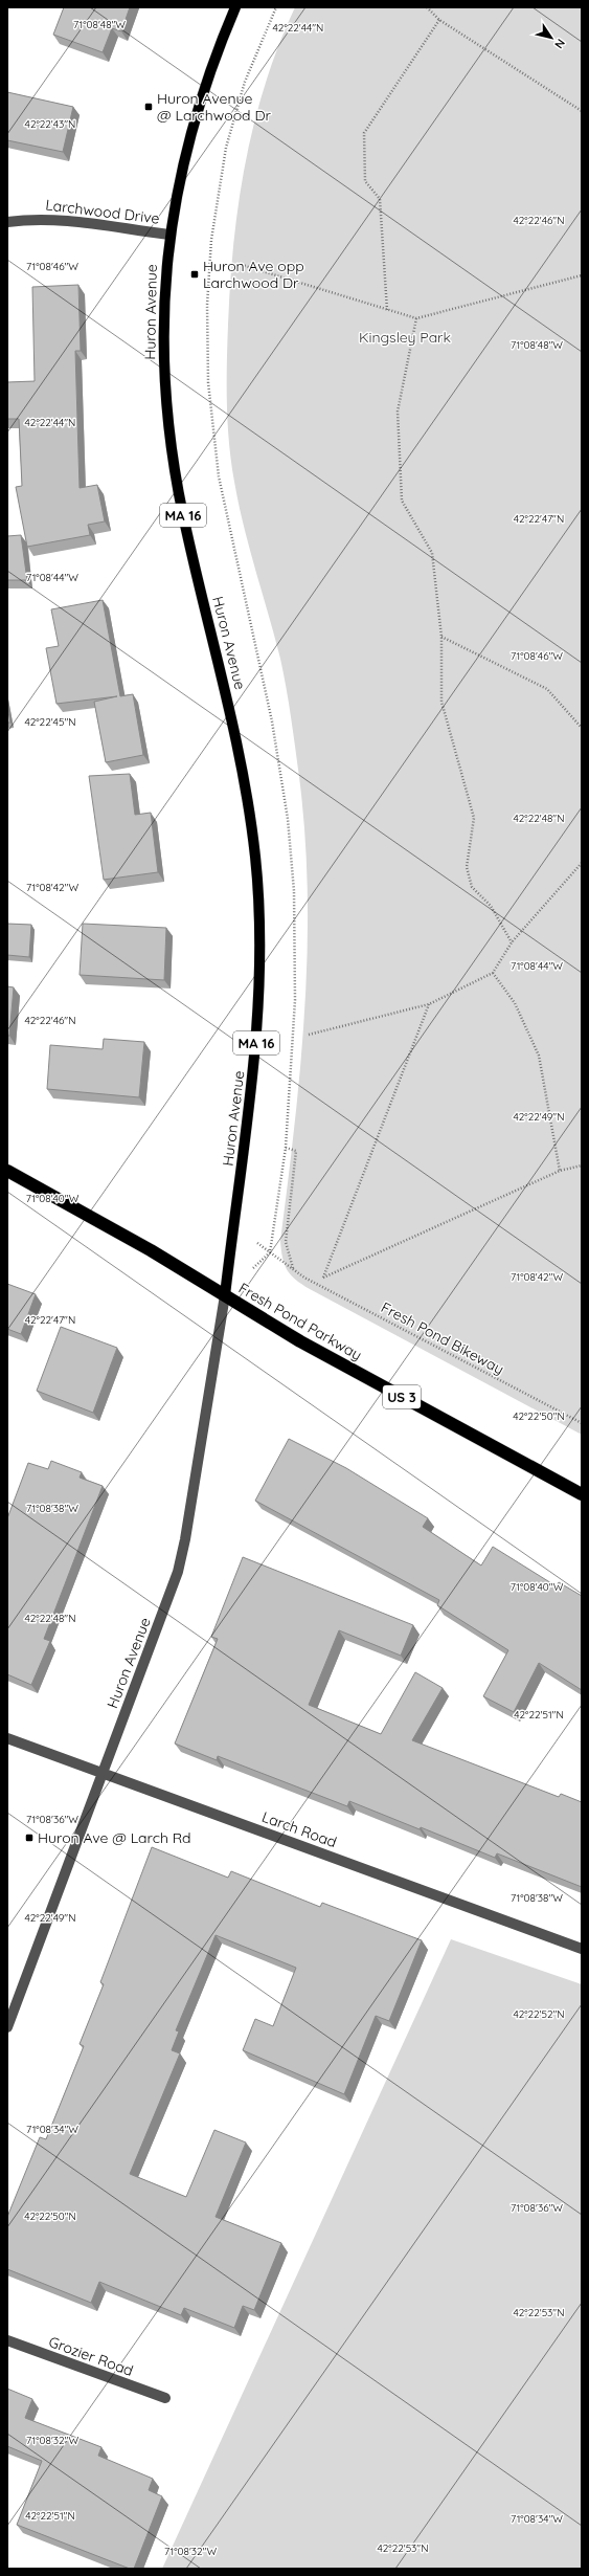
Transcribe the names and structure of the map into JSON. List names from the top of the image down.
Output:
{
  "streets": {
    "highway": ["Fresh Pond Parkway", "US 3"],
    "main road": ["Huron Avenue", "MA 16"],
    "street": ["Larchwood Drive", "Larch Road", "Grozier Road"],
    "path": ["Fresh Pond Bikeway"]
  },
  "crossings": [
    ["Larchwood Drive", "Huron Avenue"],
    ["Huron Avenue", "Fresh Pond Parkway"],
    ["Huron Avenue", "Fresh Pond Bikeway"],
    ["Huron Avenue", "Larch Road"]
  ],
  "parks": ["Kingsley Park"],
  "places": {
    "transit": ["Huron Avenue @ Larchwood Dr", "Huron Ave opp Larchwood Dr", "Huron Ave @ Larch Rd"]
  },
  "north": "bottom right",
  "coordinates": [
    "71°08'48\"W",
    "42°22'44\"N",
    "42°22'43\"N",
    "42°22'46\"N",
    "71°08'46\"W",
    "42°22'47\"N",
    "71°08'44\"W",
    "42°22'45\"N",
    "42°22'48\"N",
    "71°08'42\"W",
    "42°22'49\"N",
    "71°08'40\"W",
    "42°22'50\"N",
    "71°08'38\"W",
    "42°22'51\"N",
    "71°08'36\"W",
    "42°22'52\"N",
    "71°08'34\"W",
    "42°22'53\"N",
    "71°08'32\"W"
  ]
}
